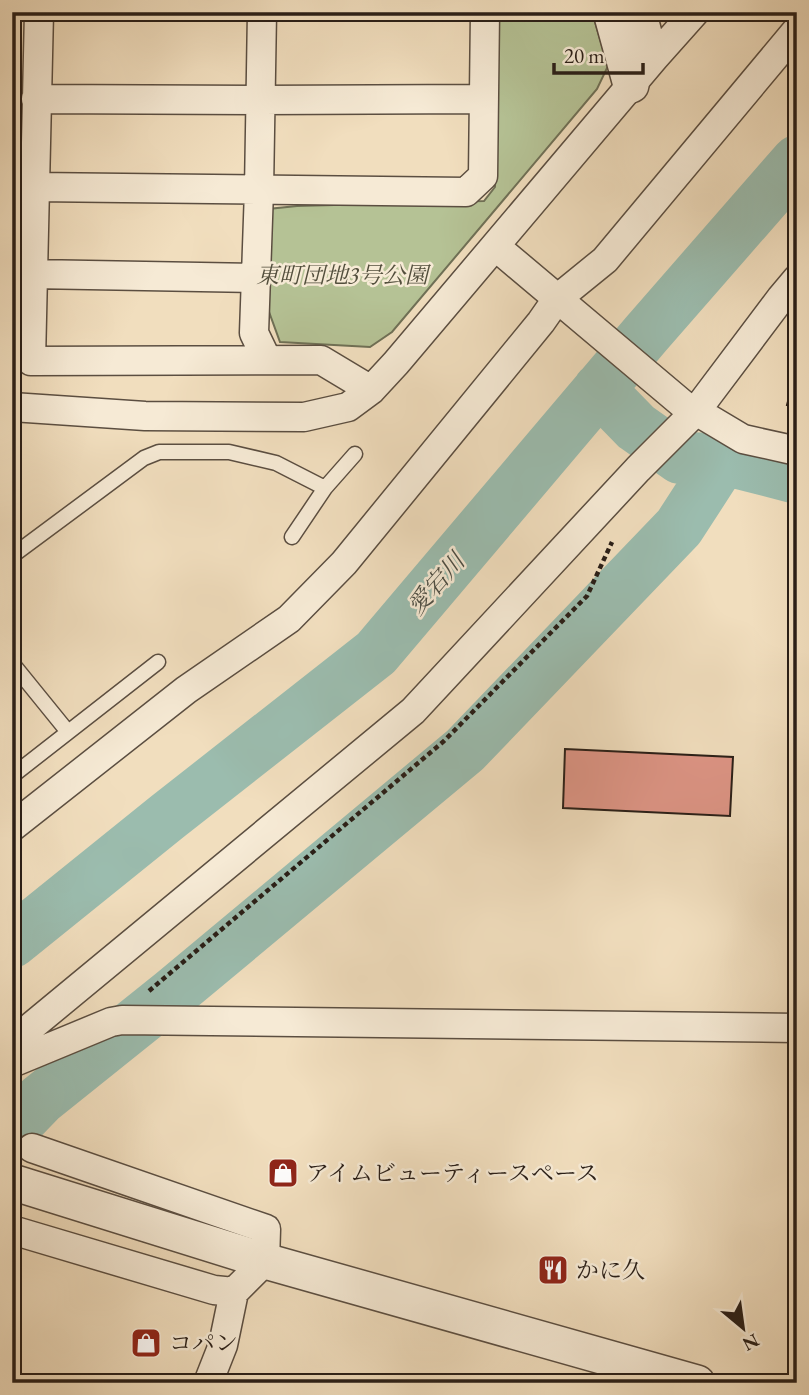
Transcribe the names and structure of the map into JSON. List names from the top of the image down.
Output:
{
  "water": ["愛宕川"],
  "parks": ["東町団地3号公園"],
  "places": {
    "shop": ["アイムビューティースペース", "コパン"],
    "restaurant": ["かに久"]
  },
  "scale_bar": "20 m",
  "north": "bottom right"
}
